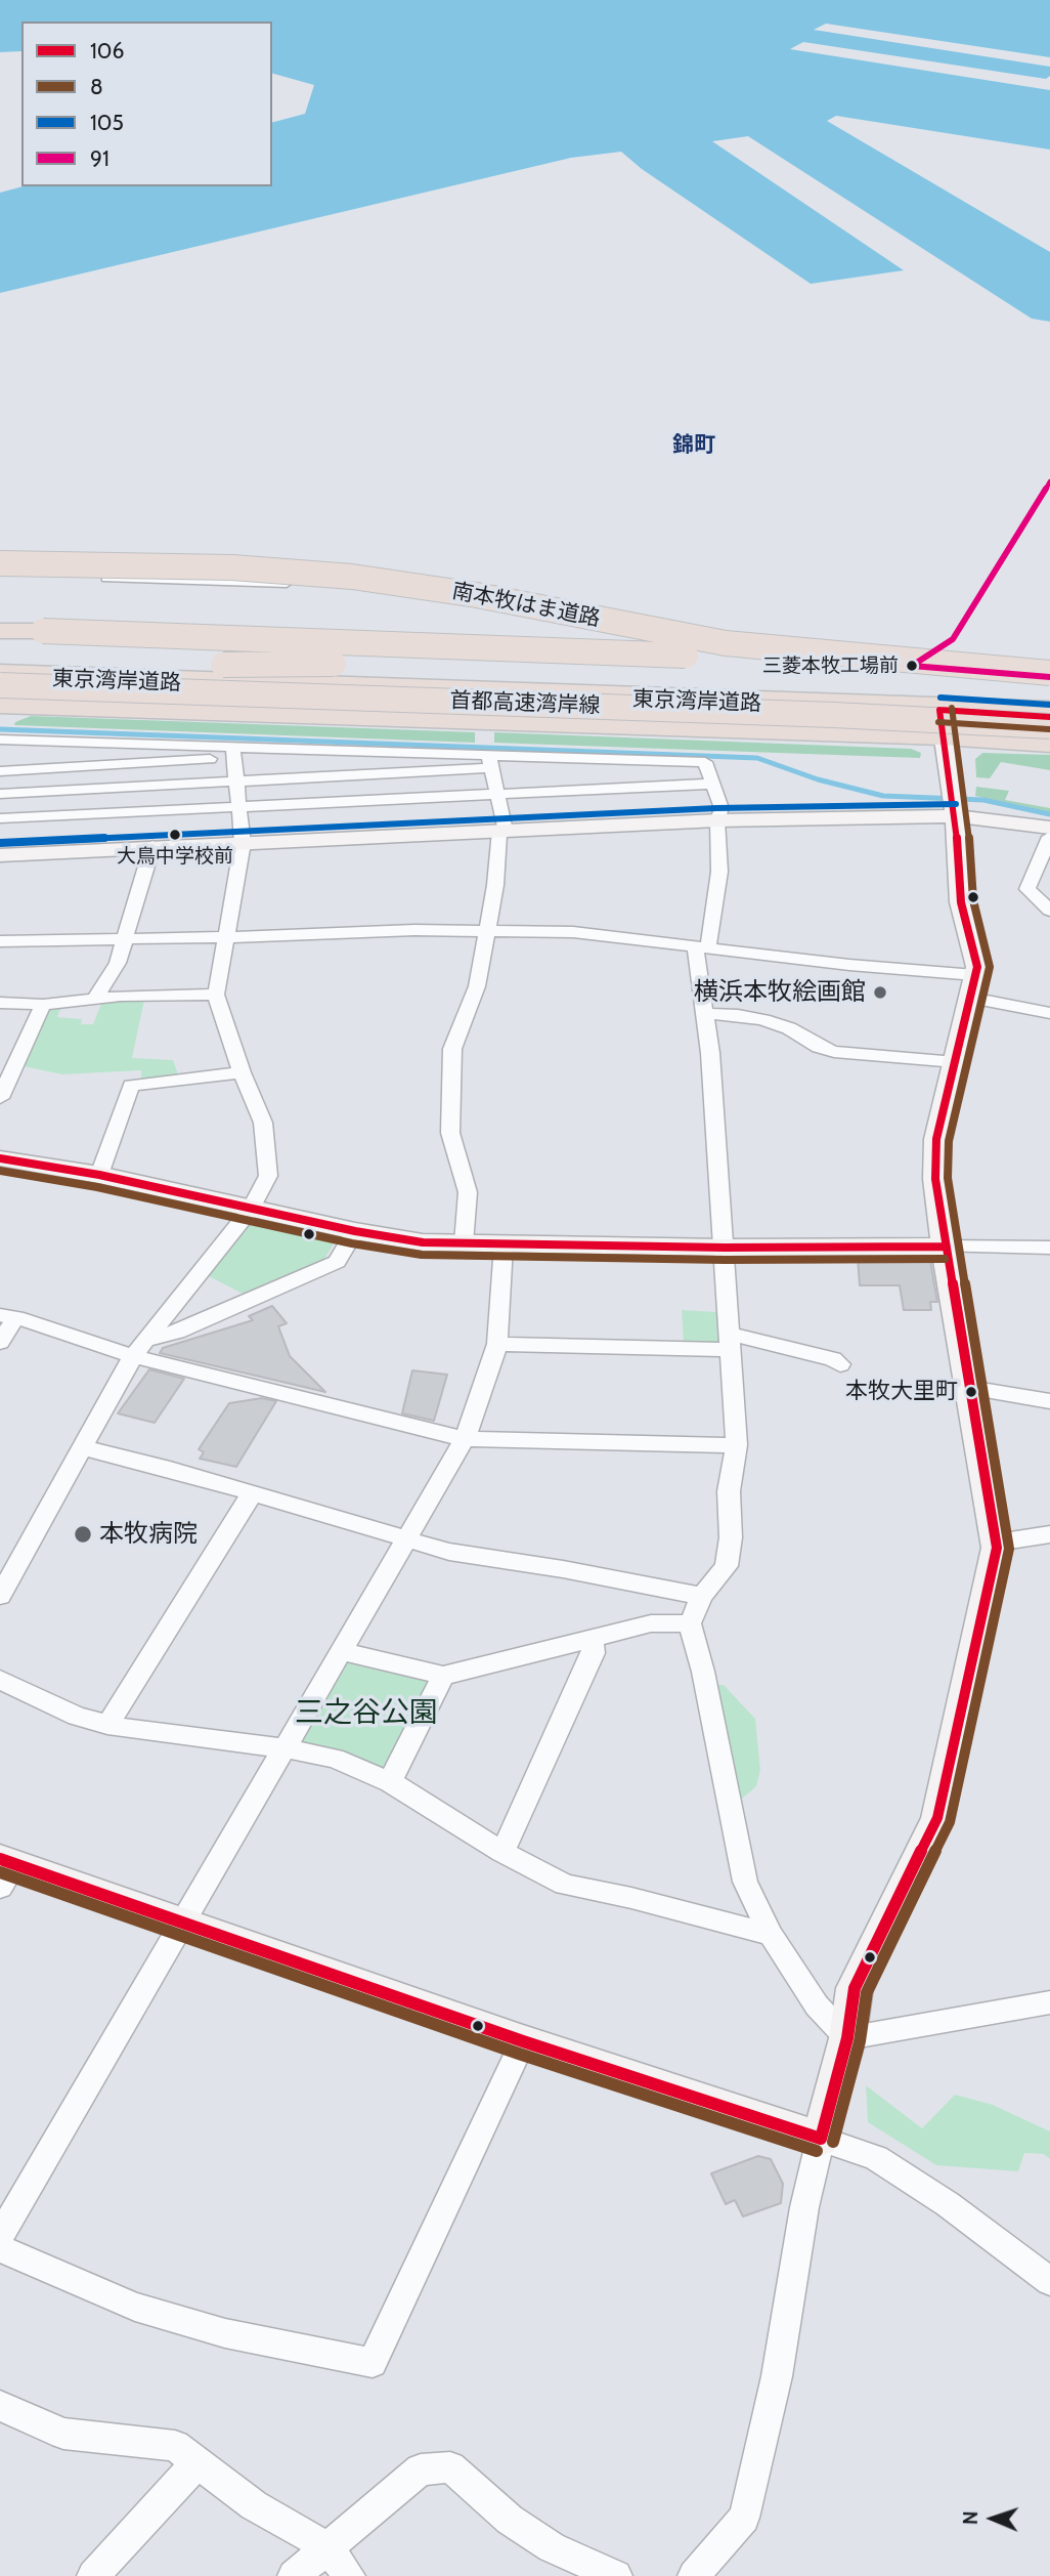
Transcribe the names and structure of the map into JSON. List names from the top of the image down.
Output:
{
  "streets": {
    "highway": ["南本牧はま道路", "東京湾岸道路", "首都高速湾岸線"]
  },
  "crossings": [
    ["東京湾岸道路", "首都高速湾岸線"]
  ],
  "districts": ["錦町"],
  "parks": ["三之谷公園"],
  "places": [
    "三菱本牧工場前",
    "大鳥中学校前",
    "横浜本牧絵画館",
    "本牧大里町",
    "本牧病院"
  ],
  "lines": [
    "transit line 91",
    "transit line 105",
    "transit line 8",
    "transit line 106"
  ],
  "legend": [
    "106",
    "8",
    "105",
    "91"
  ],
  "north": "left"
}
